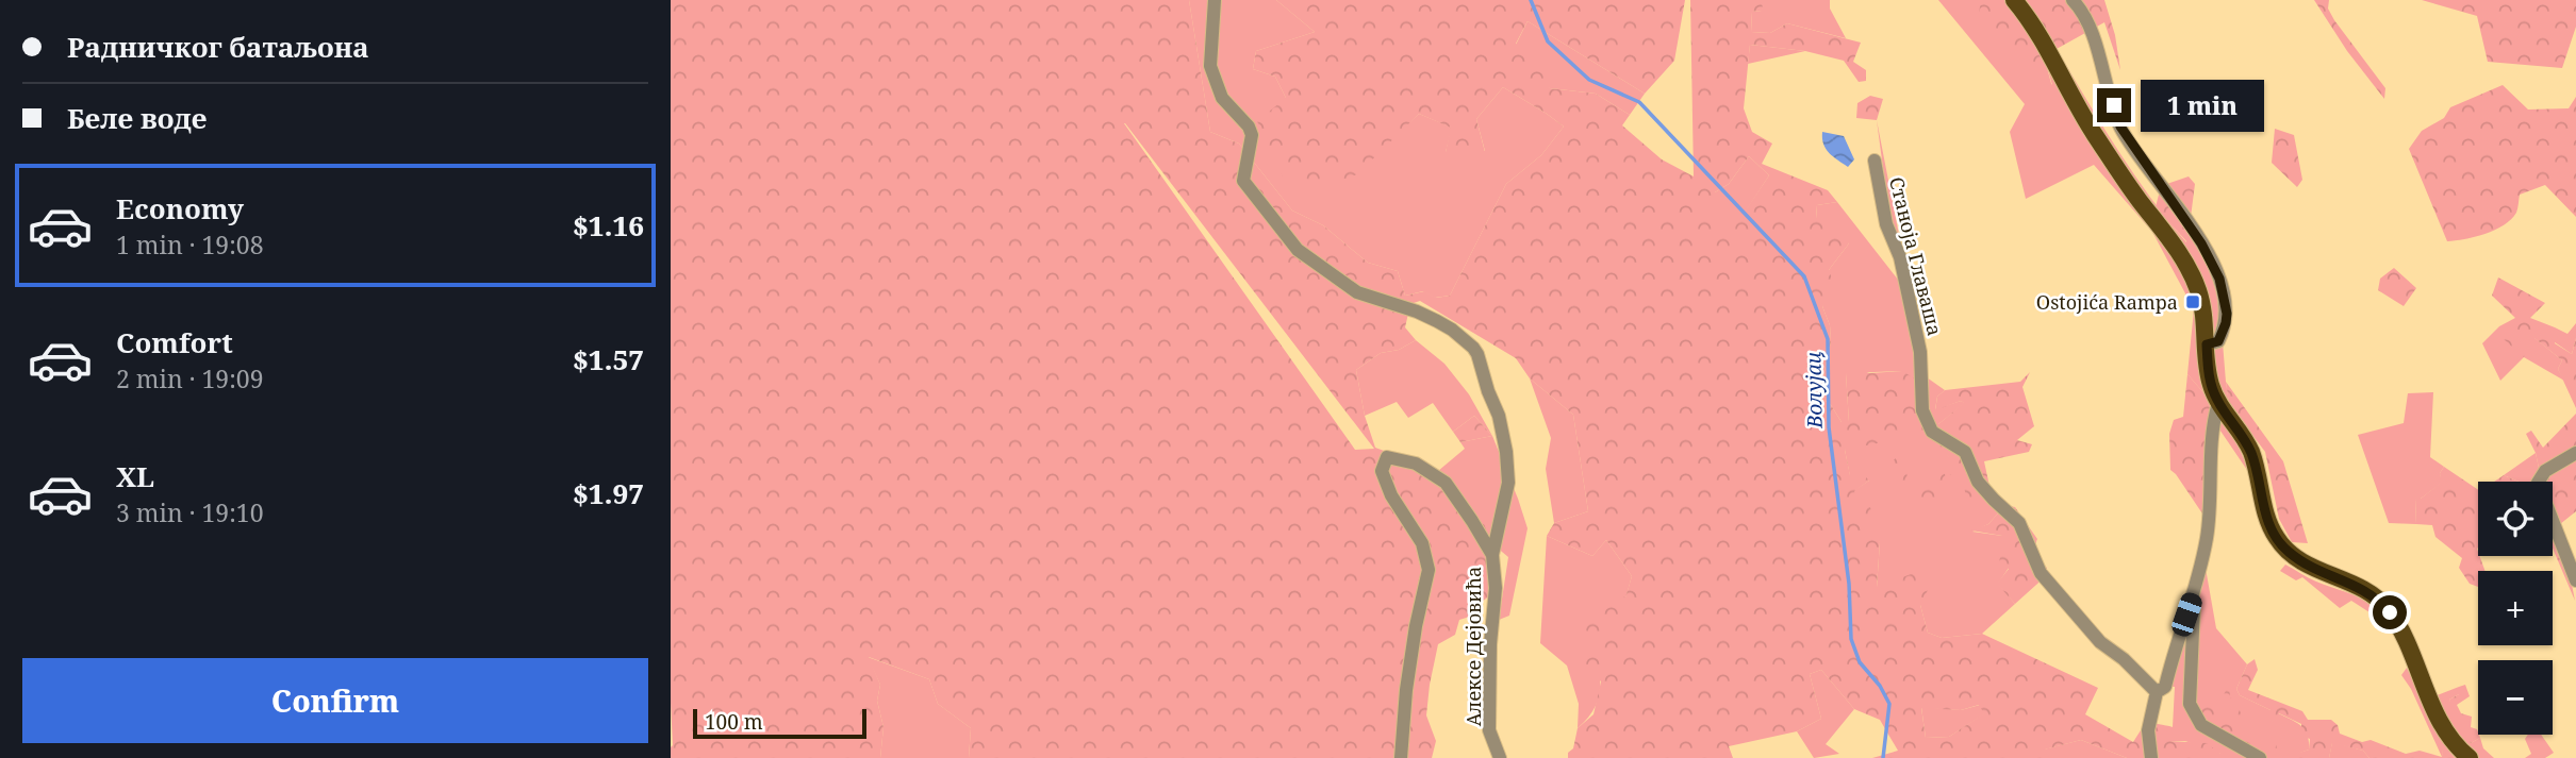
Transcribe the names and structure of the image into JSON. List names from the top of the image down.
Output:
{
  "streets": {
    "street": ["Станоја Главаша", "Алексе Дејовића"]
  },
  "water": ["Волујац"],
  "places": {
    "transit": ["Ostojića Rampa"]
  },
  "scale_bar": "100 m",
  "page": {
    "banner": ["Радничког батаљона", "Беле воде"],
    "bubble": "1 min",
    "list": [
      {
        "name": "Economy",
        "note": "1 min · 19:08",
        "value": "$1.16"
      },
      {
        "name": "Comfort",
        "note": "2 min · 19:09",
        "value": "$1.57"
      },
      {
        "name": "XL",
        "note": "3 min · 19:10",
        "value": "$1.97"
      }
    ],
    "map_buttons": ["+", "−"],
    "buttons": "Confirm",
    "scale": "100 m"
  }
}
